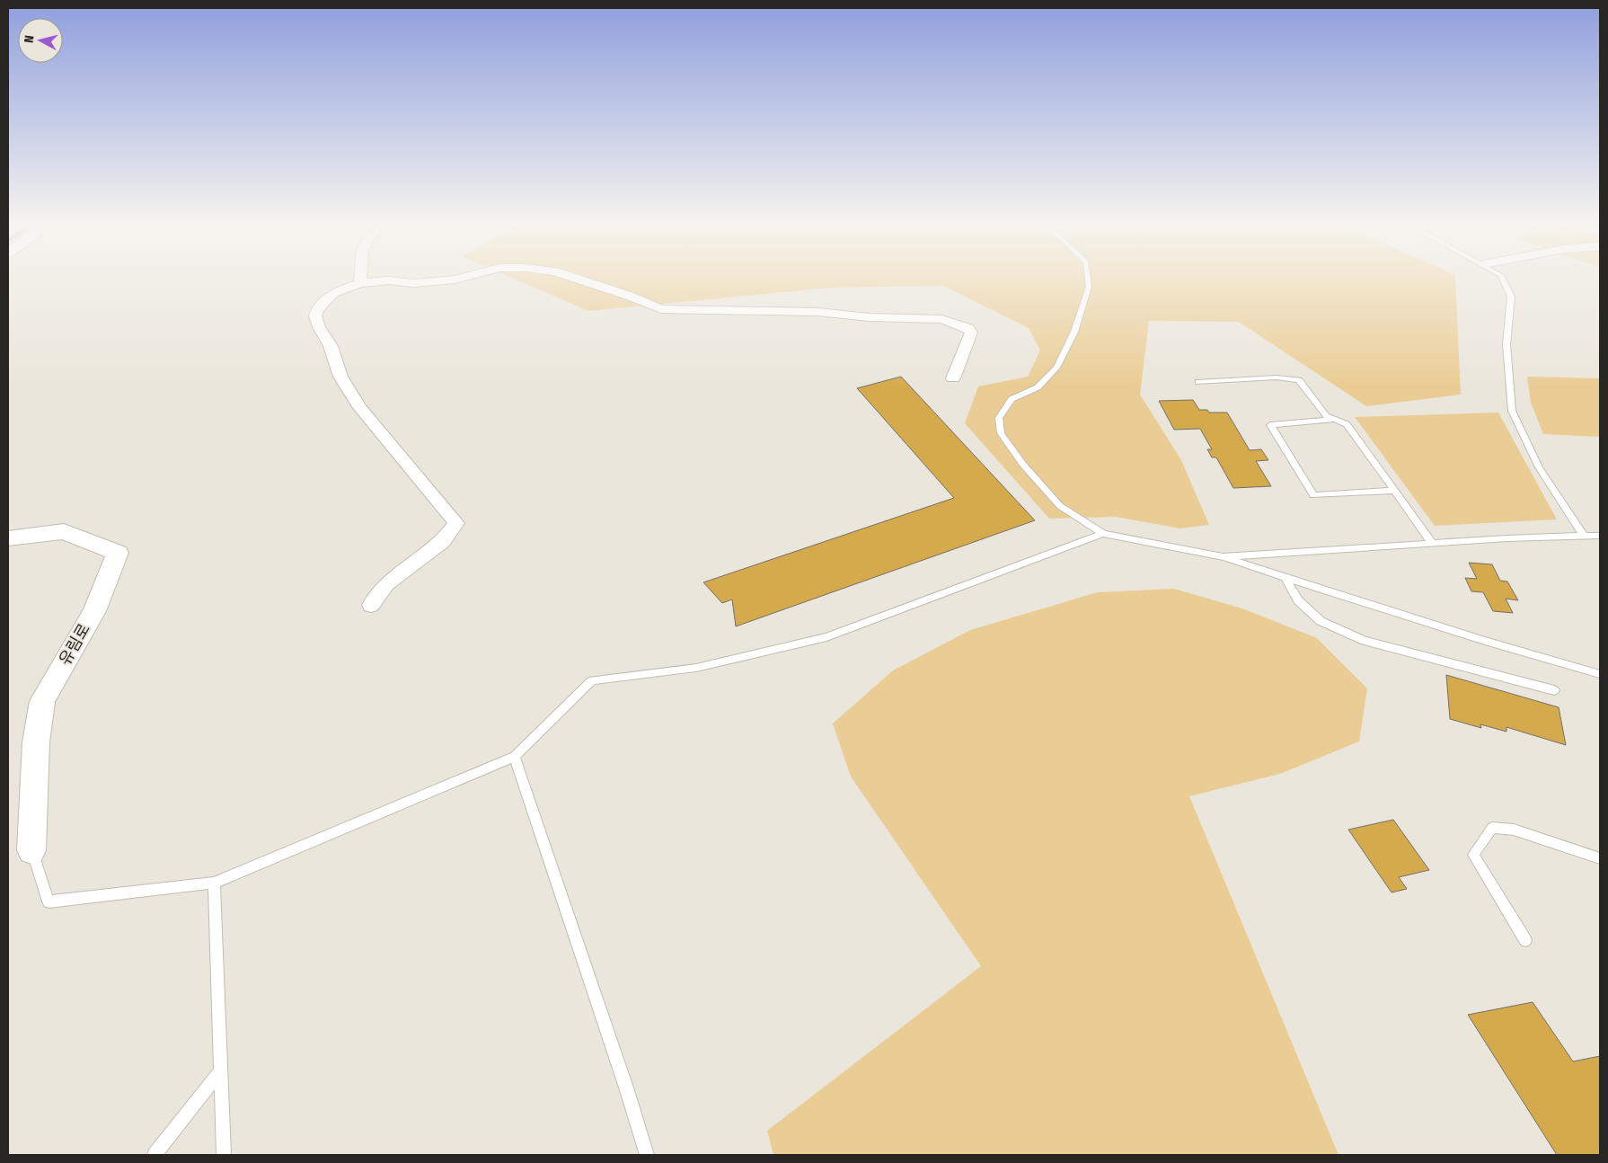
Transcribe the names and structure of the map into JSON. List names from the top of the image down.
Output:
{
  "streets": {
    "street": ["유림로"]
  },
  "north": "left"
}
